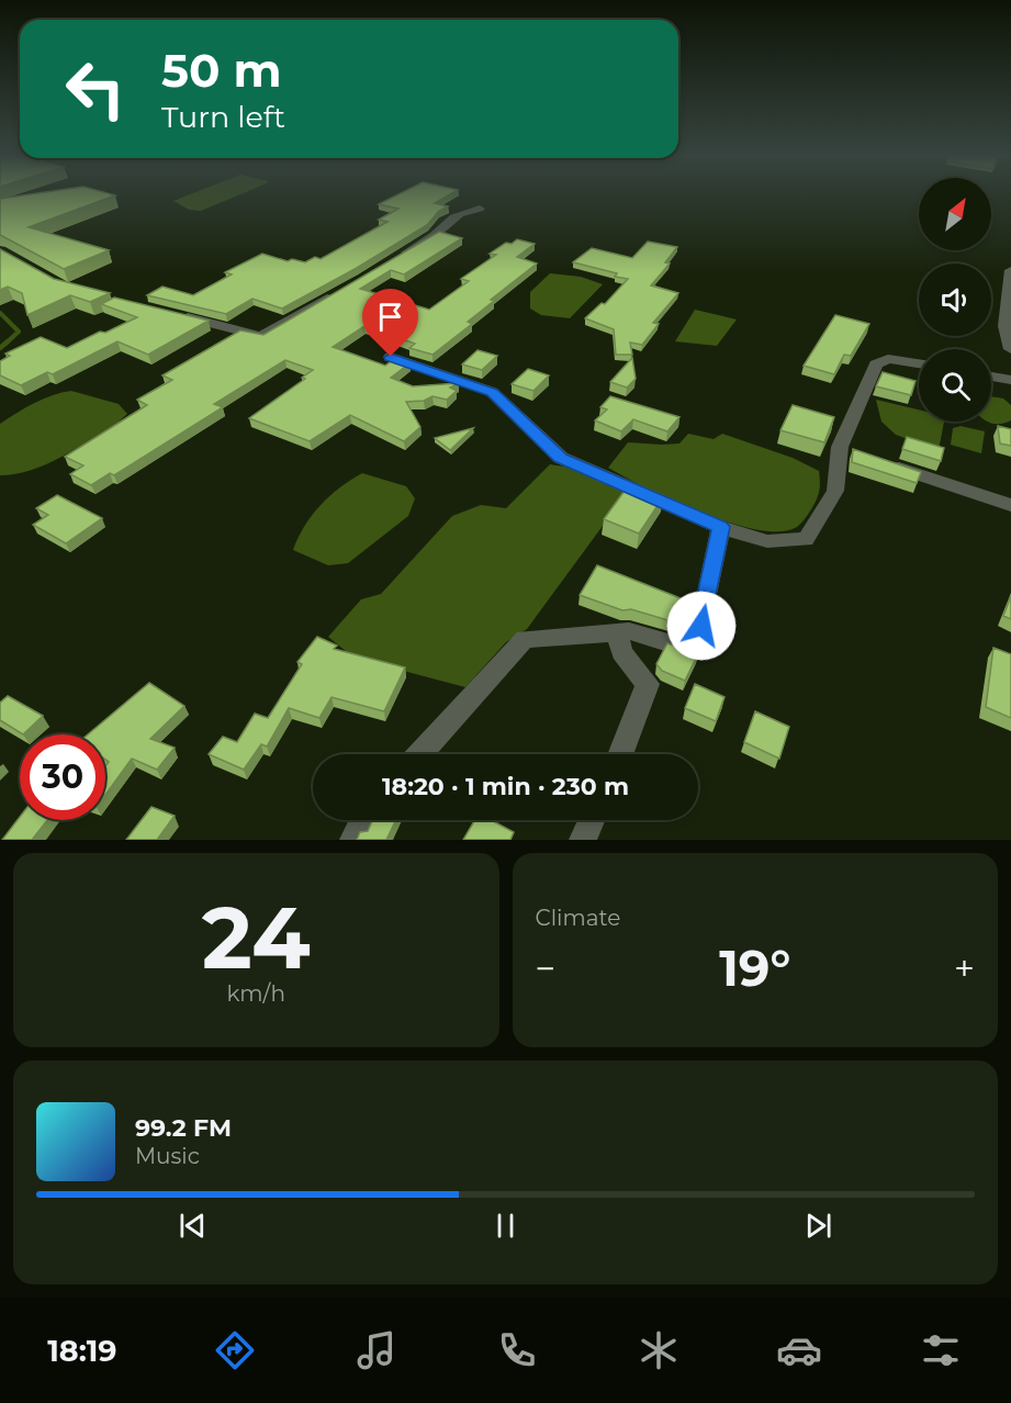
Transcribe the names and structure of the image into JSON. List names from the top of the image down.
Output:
{
  "north": "top right",
  "page": {
    "turn": ["50 m", "Turn left"],
    "limit": "30",
    "trip": "18:20 · 1 min · 230 m",
    "tile": [
      ["24", "km/h"],
      "Climate"
    ],
    "heat": ["−", "19°", "+"],
    "song": ["99.2 FM", "Music"],
    "tabs": "18:19"
  }
}
